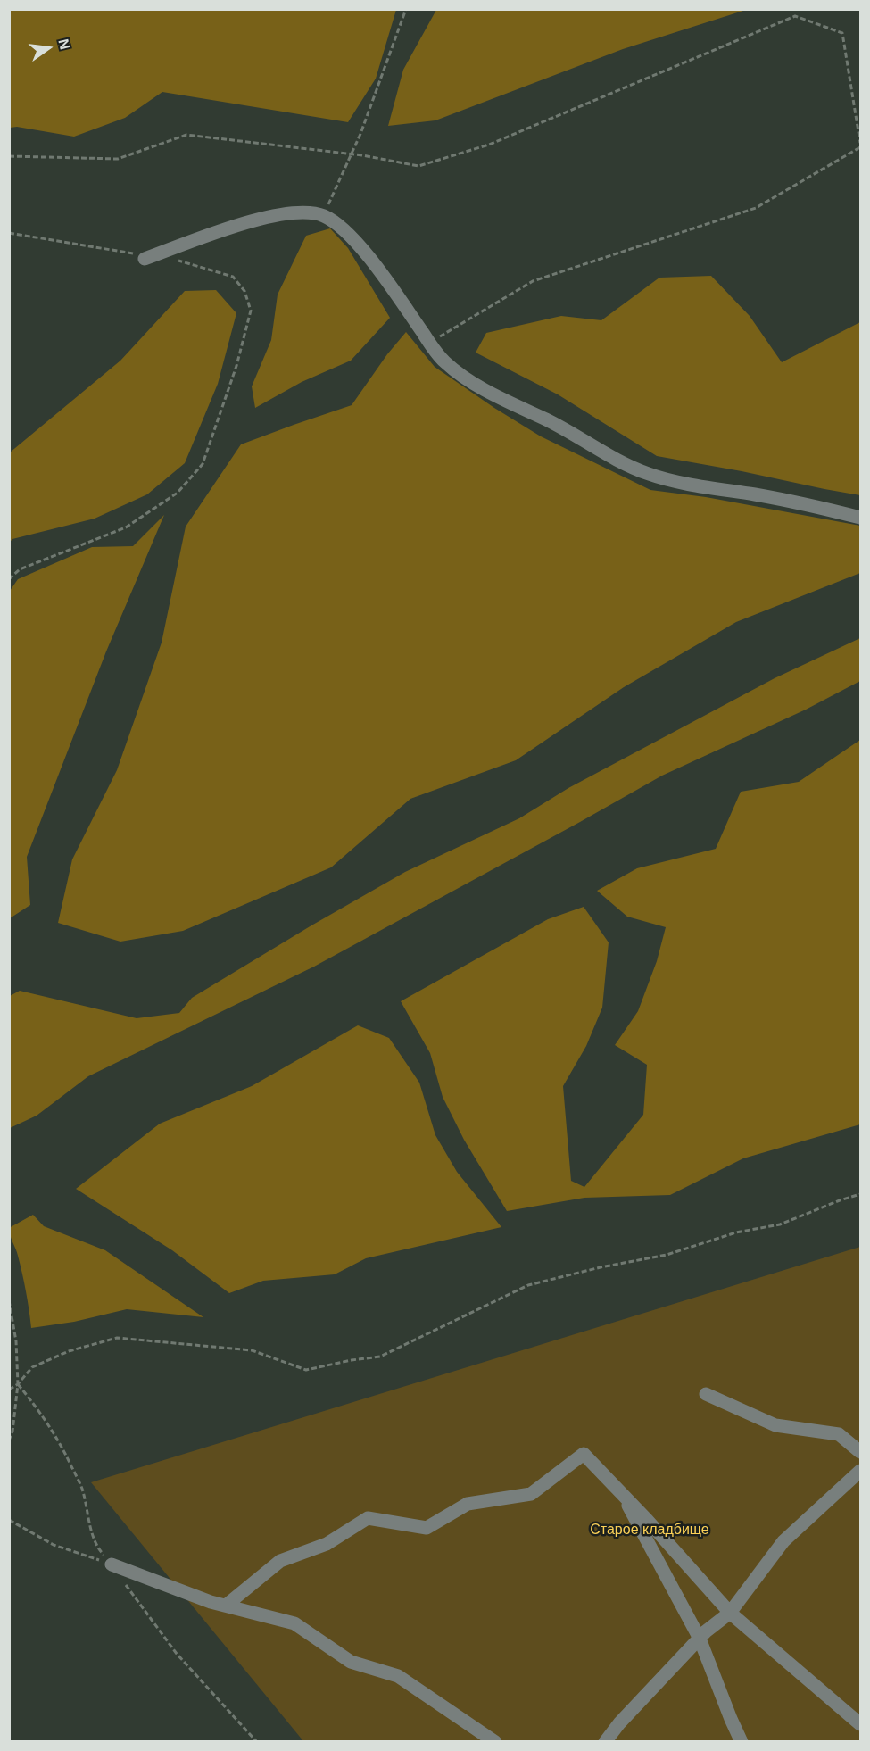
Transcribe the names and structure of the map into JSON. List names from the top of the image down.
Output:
{
  "parks": ["Старое кладбище"],
  "north": "right"
}
